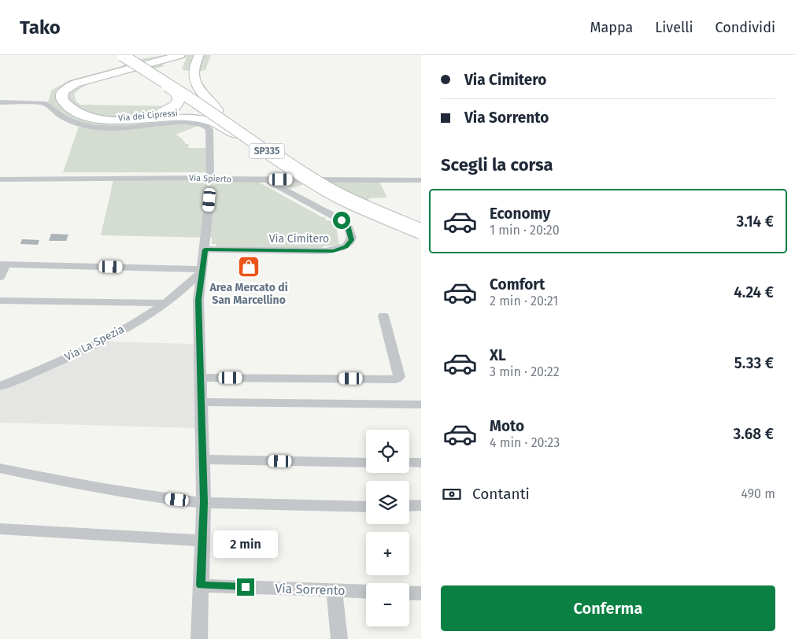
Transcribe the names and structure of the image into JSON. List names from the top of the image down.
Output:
{
  "streets": {
    "highway": ["SP335"],
    "street": [
      "Via dei Cipressi",
      "Via Spierto",
      "Via Cimitero",
      "Via La Spezia",
      "Via Sorrento"
    ]
  },
  "crossings": [
    ["Via dei Cipressi", "Via Spierto"],
    ["Via Spierto", "Via Cimitero"]
  ],
  "places": {
    "shop": ["Area Mercato di San Marcellino"]
  },
  "page": {
    "header": "Tako",
    "nav": ["Mappa", "Livelli", "Condividi"],
    "banner": ["Via Cimitero", "Via Sorrento"],
    "heading": "Scegli la corsa",
    "list": [
      {
        "name": "Economy",
        "note": "1 min · 20:20",
        "value": "3.14 €"
      },
      {
        "name": "Comfort",
        "note": "2 min · 20:21",
        "value": "4.24 €"
      },
      {
        "name": "XL",
        "note": "3 min · 20:22",
        "value": "5.33 €"
      },
      {
        "name": "Moto",
        "note": "4 min · 20:23",
        "value": "3.68 €"
      }
    ],
    "map_buttons": ["+", "−"],
    "pay": ["Contanti", "490 m"],
    "bubble": "2 min",
    "buttons": "Conferma"
  }
}
